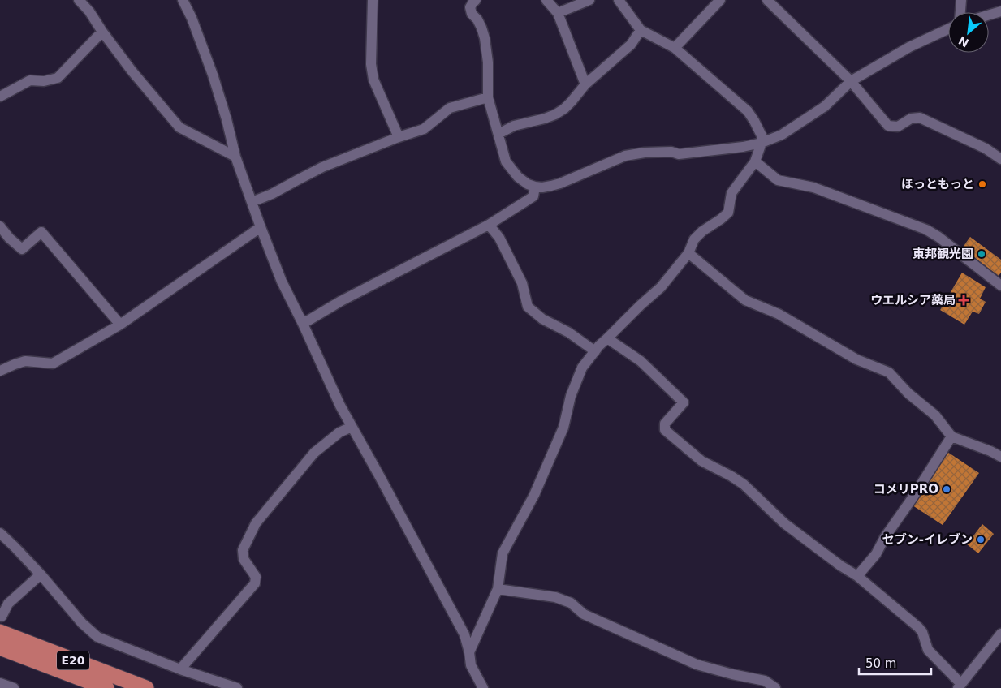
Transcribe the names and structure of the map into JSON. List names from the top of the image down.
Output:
{
  "streets": {
    "highway": ["E20"]
  },
  "places": {
    "other": [
      "ほっともっと",
      "東邦観光園",
      "コメリPRO",
      "セブン-イレブン"
    ],
    "health": ["ウエルシア薬局"]
  },
  "scale_bar": "50 m",
  "north": "bottom left"
}
